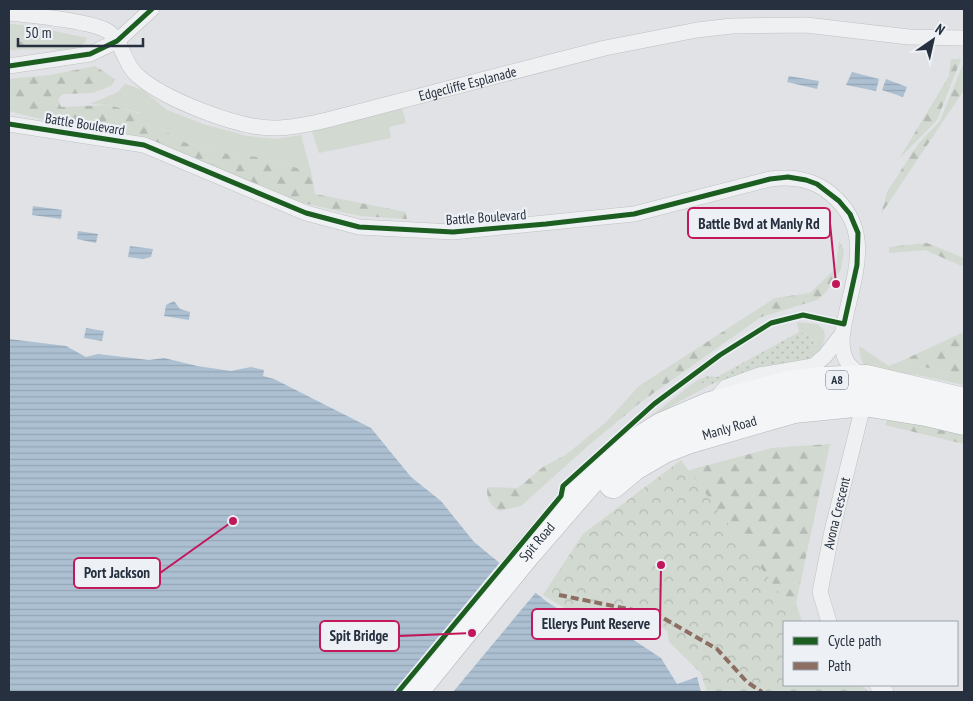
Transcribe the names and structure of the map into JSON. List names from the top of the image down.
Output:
{
  "streets": {
    "highway": ["A8", "Manly Road", "Spit Road"],
    "street": ["Edgecliffe Esplanade", "Battle Boulevard", "Avona Crescent"]
  },
  "crossings": [
    ["Battle Boulevard", "Manly Road"],
    ["Battle Boulevard", "Avona Crescent"],
    ["Manly Road", "Avona Crescent"],
    ["Manly Road", "Spit Road"]
  ],
  "places": [
    "Battle Bvd at Manly Rd",
    "Port Jackson",
    "Ellerys Punt Reserve",
    "Spit Bridge"
  ],
  "legend": ["Cycle path", "Path"],
  "scale_bar": "50 m",
  "north": "top right"
}
